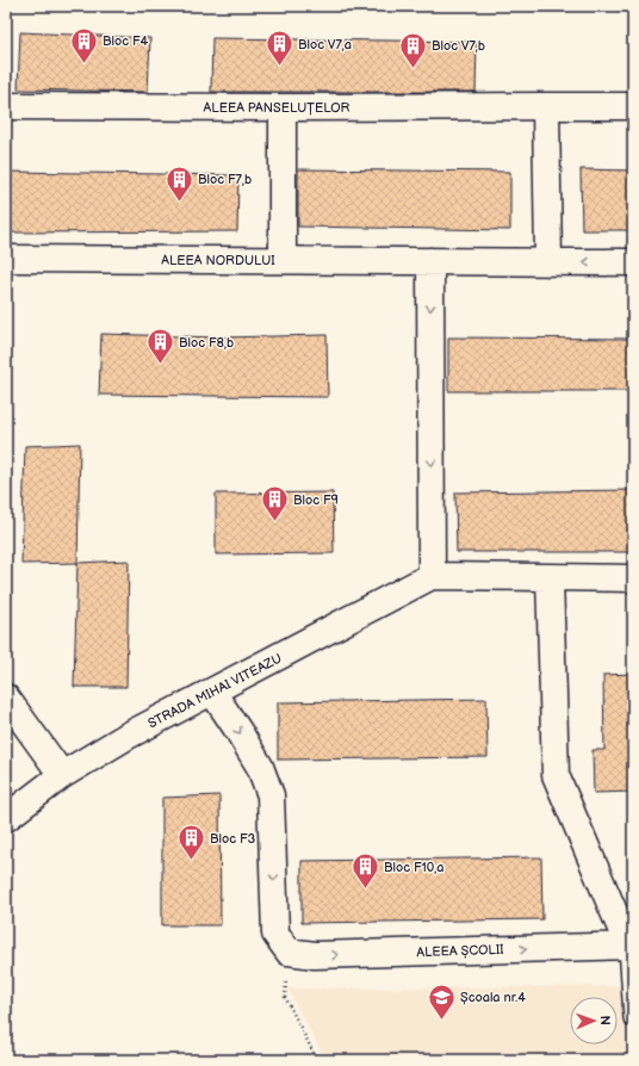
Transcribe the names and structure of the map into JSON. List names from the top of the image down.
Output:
{
  "streets": {
    "street": [
      "ALEEA PANSELUȚELOR",
      "ALEEA NORDULUI",
      "STRADA MIHAI VITEAZU",
      "ALEEA ȘCOLII"
    ]
  },
  "one_way": ["ALEEA ȘCOLII"],
  "places": {
    "building": [
      "Bloc F4",
      "Bloc V7,a",
      "Bloc V7,b",
      "Bloc F7,b",
      "Bloc F8,b",
      "Bloc F9",
      "Bloc F3",
      "Bloc F10,a"
    ],
    "school or university": ["Școala nr.4"]
  },
  "north": "right"
}
